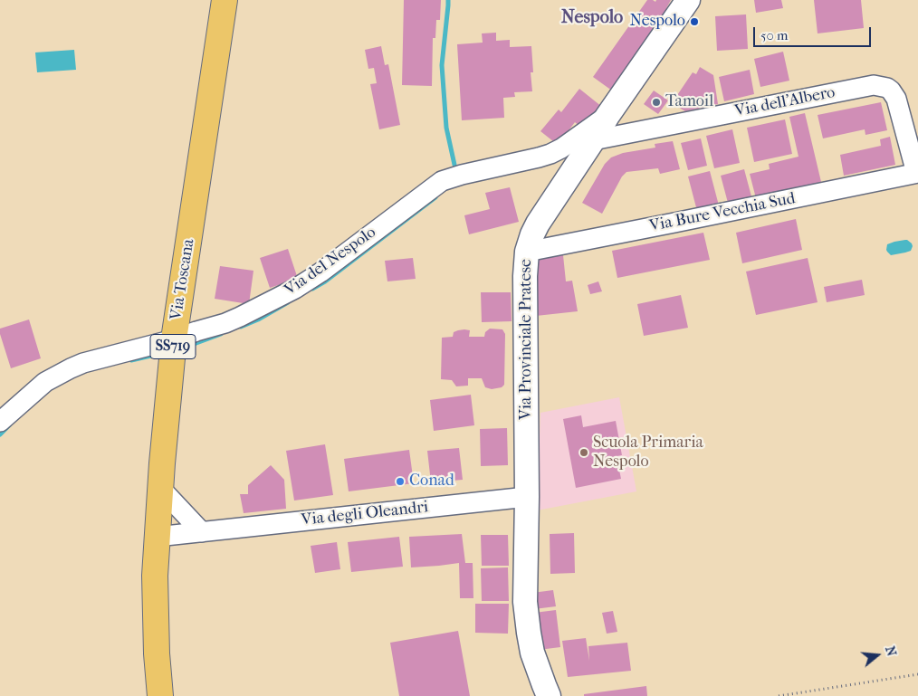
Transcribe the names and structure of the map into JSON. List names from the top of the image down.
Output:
{
  "streets": {
    "main road": ["Via Toscana", "SS719"],
    "street": [
      "Via dell'Albero",
      "Via Bure Vecchia Sud",
      "Via del Nespolo",
      "Via Provinciale Pratese",
      "Via degli Oleandri"
    ]
  },
  "crossings": [
    ["Via dell'Albero", "Via Bure Vecchia Sud"],
    ["Via dell'Albero", "Via Provinciale Pratese"],
    ["Via Bure Vecchia Sud", "Via Provinciale Pratese"],
    ["Via del Nespolo", "Via Toscana"],
    ["Via del Nespolo", "Via Provinciale Pratese"],
    ["Via Toscana", "Via degli Oleandri"],
    ["Via Provinciale Pratese", "Via degli Oleandri"]
  ],
  "districts": ["Nespolo"],
  "places": [
    "Nespolo",
    "Tamoil",
    "Scuola Primaria Nespolo",
    "Conad"
  ],
  "scale_bar": "50 m",
  "north": "right"
}
